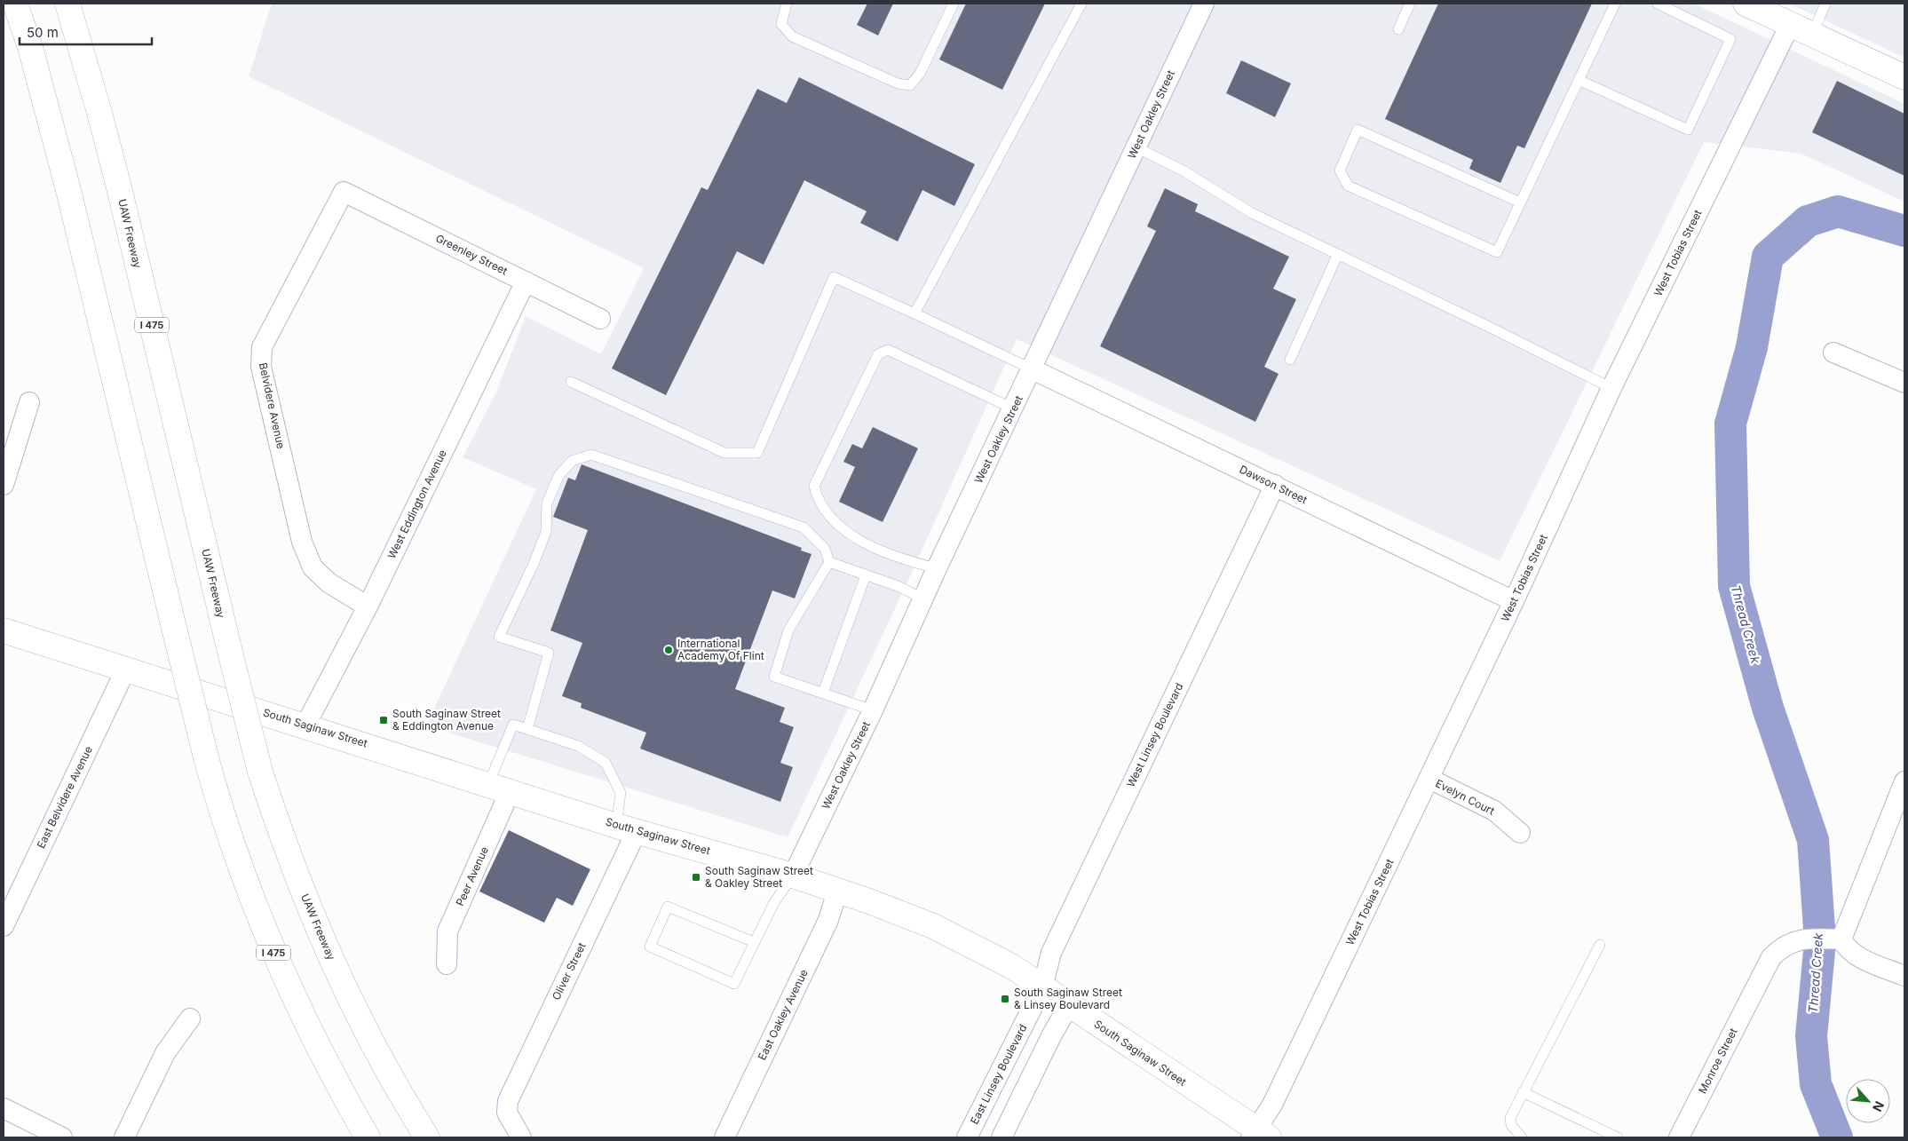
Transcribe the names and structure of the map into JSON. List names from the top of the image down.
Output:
{
  "streets": {
    "main road": ["UAW Freeway", "I 475", "South Saginaw Street"],
    "street": [
      "West Oakley Street",
      "West Tobias Street",
      "Greenley Street",
      "Belvidere Avenue",
      "Dawson Street",
      "West Eddington Avenue",
      "West Linsey Boulevard",
      "East Belvidere Avenue",
      "Evelyn Court",
      "Peer Avenue",
      "Oliver Street",
      "East Oakley Avenue",
      "Monroe Street",
      "East Linsey Boulevard"
    ]
  },
  "crossings": [
    ["West Oakley Street", "Dawson Street"],
    ["West Oakley Street", "South Saginaw Street"],
    ["West Tobias Street", "Dawson Street"],
    ["West Tobias Street", "South Saginaw Street"],
    ["West Tobias Street", "Evelyn Court"],
    ["Greenley Street", "Belvidere Avenue"],
    ["Greenley Street", "West Eddington Avenue"],
    ["Belvidere Avenue", "West Eddington Avenue"],
    ["Dawson Street", "West Linsey Boulevard"],
    ["West Eddington Avenue", "South Saginaw Street"],
    ["South Saginaw Street", "West Linsey Boulevard"],
    ["South Saginaw Street", "East Belvidere Avenue"],
    ["South Saginaw Street", "Peer Avenue"],
    ["South Saginaw Street", "Oliver Street"],
    ["South Saginaw Street", "East Oakley Avenue"],
    ["South Saginaw Street", "East Linsey Boulevard"],
    ["West Linsey Boulevard", "East Linsey Boulevard"]
  ],
  "water": ["Thread Creek"],
  "places": {
    "other": ["International Academy Of Flint"],
    "transit": ["South Saginaw Street & Eddington Avenue", "South Saginaw Street & Oakley Street", "South Saginaw Street & Linsey Boulevard"]
  },
  "scale_bar": "50 m",
  "north": "bottom right"
}
